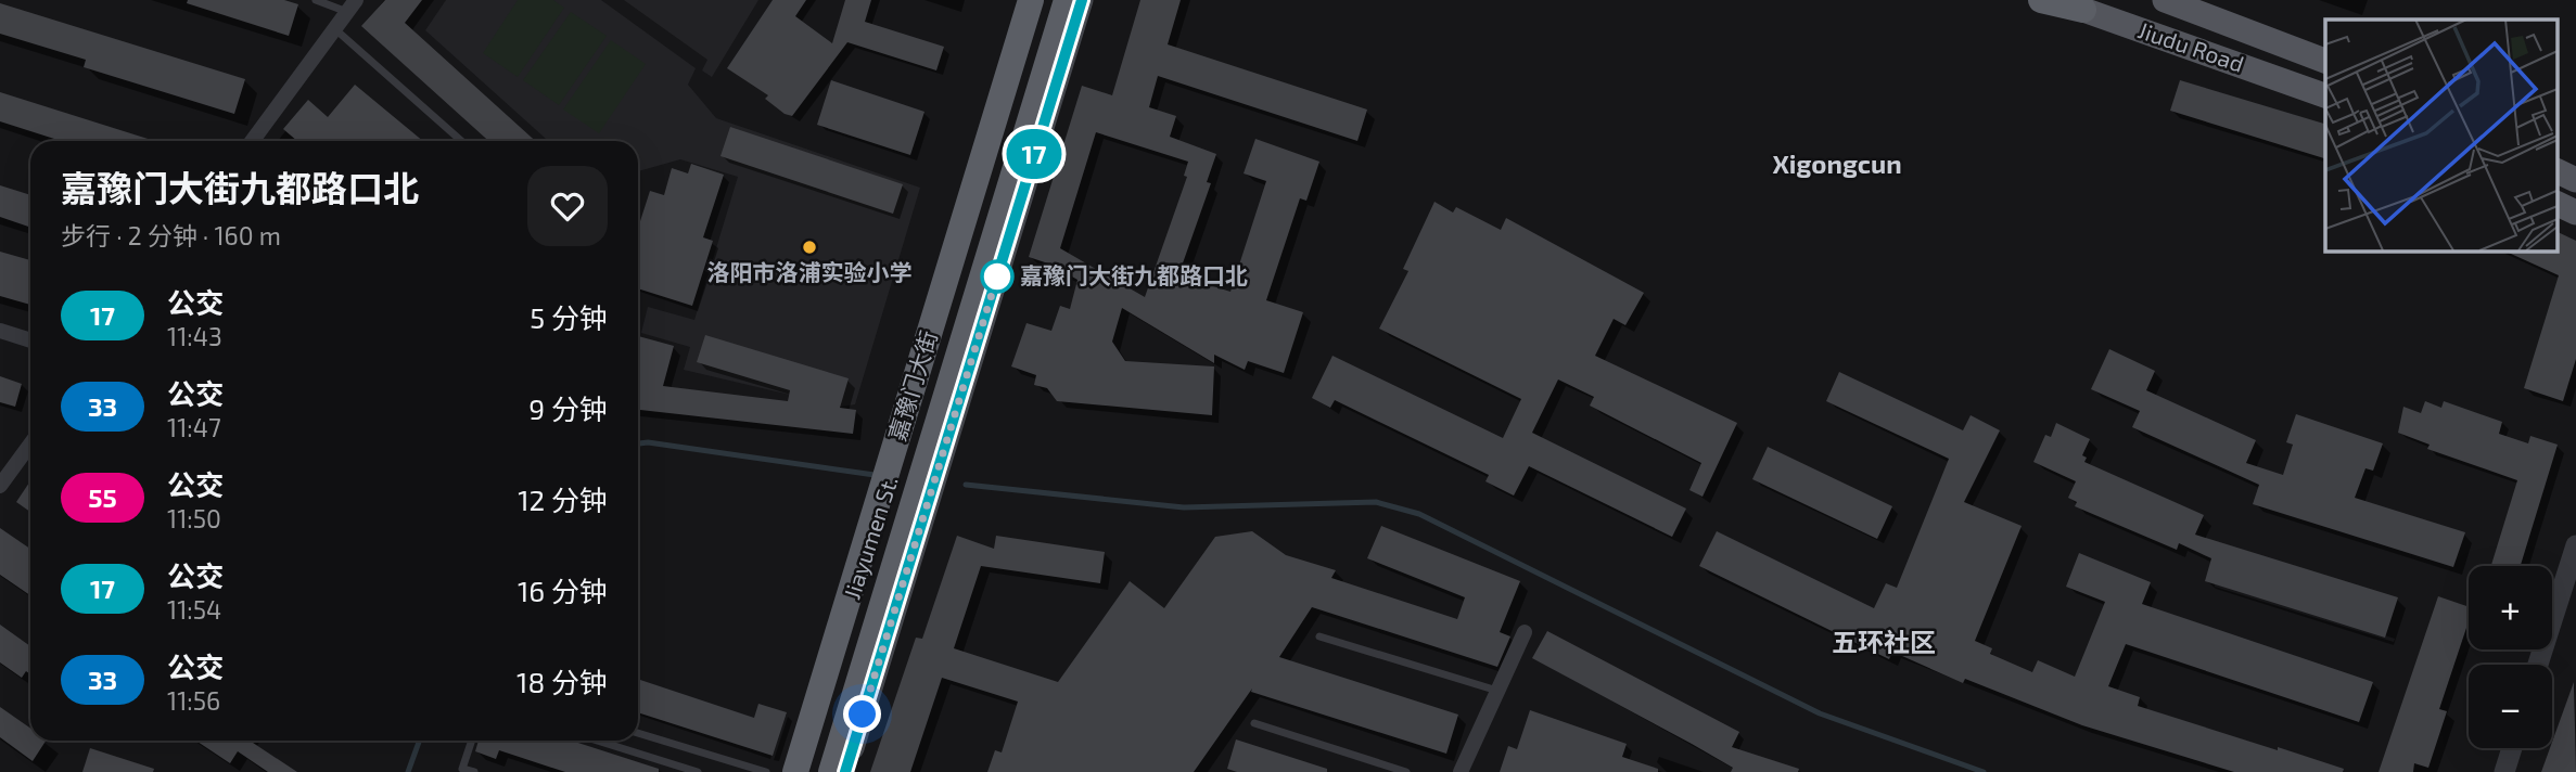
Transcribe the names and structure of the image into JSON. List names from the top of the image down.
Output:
{
  "streets": {
    "highway": ["嘉豫门大街"],
    "main road": ["Jiudu Road", "Jiayumen St."]
  },
  "crossings": [
    ["嘉豫门大街", "Jiayumen St."]
  ],
  "districts": ["Xigongcun", "五环社区"],
  "places": ["洛阳市洛浦实验小学", "嘉豫门大街九都路口北"],
  "lines": ["bus line 17"],
  "page": {
    "on_map": "17",
    "heading": ["嘉豫门大街九都路口北", "步行 · 2 分钟 · 160 m"],
    "list": [
      {
        "mark": "17",
        "name": "公交",
        "note": "11:43",
        "value": "5 分钟"
      },
      {
        "mark": "33",
        "name": "公交",
        "note": "11:47",
        "value": "9 分钟"
      },
      {
        "mark": "55",
        "name": "公交",
        "note": "11:50",
        "value": "12 分钟"
      },
      {
        "mark": "17",
        "name": "公交",
        "note": "11:54",
        "value": "16 分钟"
      },
      {
        "mark": "33",
        "name": "公交",
        "note": "11:56",
        "value": "18 分钟"
      }
    ],
    "map_buttons": ["+", "−"]
  }
}
